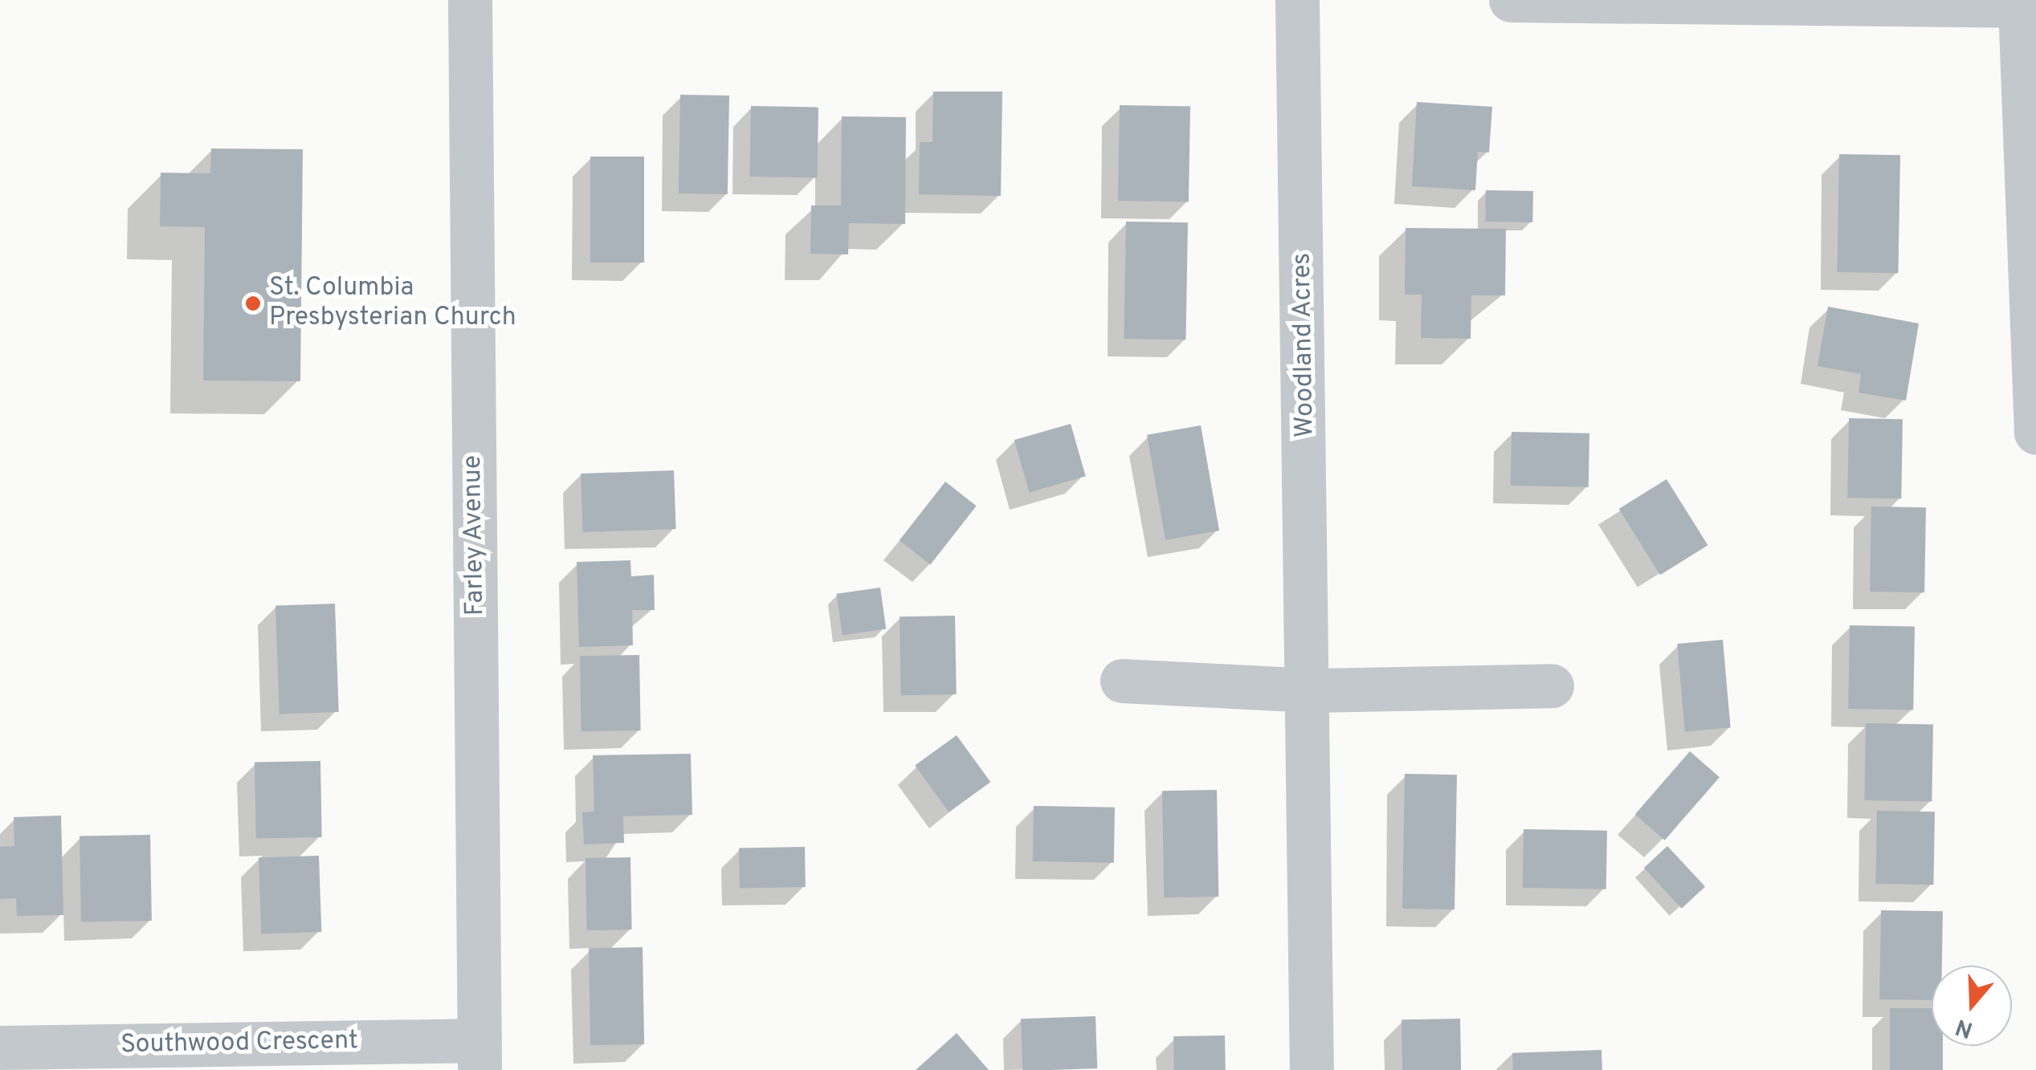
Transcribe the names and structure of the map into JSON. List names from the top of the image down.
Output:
{
  "streets": {
    "street": ["Woodland Acres", "Farley Avenue", "Southwood Crescent"]
  },
  "crossings": [
    ["Farley Avenue", "Southwood Crescent"]
  ],
  "places": ["St. Columbia Presbysterian Church"],
  "north": "bottom"
}
